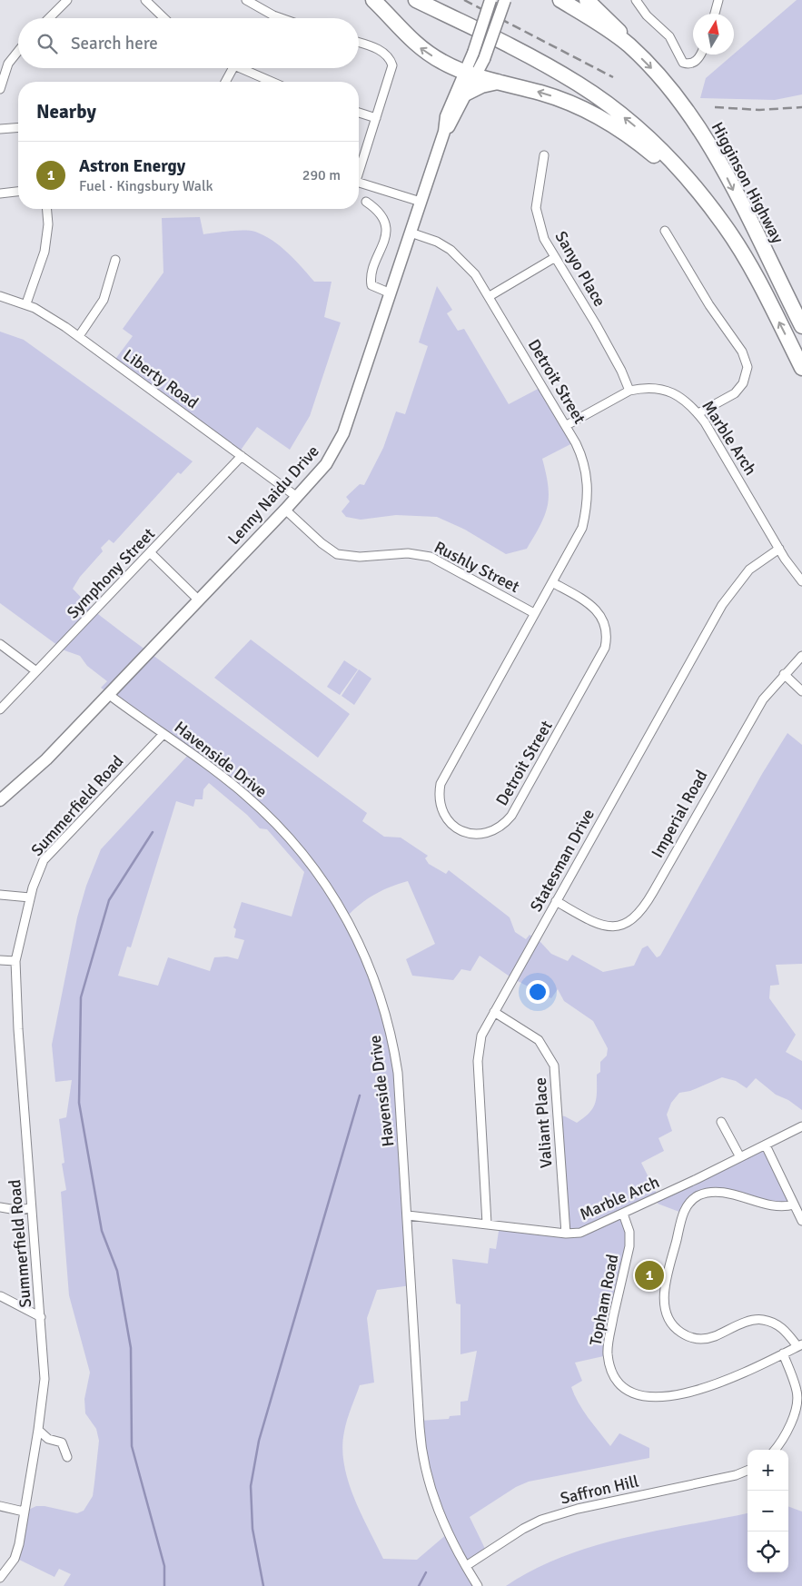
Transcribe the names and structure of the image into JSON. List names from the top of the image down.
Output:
{
  "streets": {
    "highway": ["Higginson Highway"],
    "street": [
      "Sanyo Place",
      "Liberty Road",
      "Detroit Street",
      "Marble Arch",
      "Lenny Naidu Drive",
      "Rushly Street",
      "Symphony Street",
      "Havenside Drive",
      "Summerfield Road",
      "Imperial Road",
      "Statesman Drive",
      "Valiant Place",
      "Topham Road",
      "Saffron Hill"
    ]
  },
  "crossings": [
    ["Sanyo Place", "Marble Arch"],
    ["Liberty Road", "Lenny Naidu Drive"],
    ["Liberty Road", "Symphony Street"],
    ["Detroit Street", "Marble Arch"],
    ["Detroit Street", "Lenny Naidu Drive"],
    ["Detroit Street", "Rushly Street"],
    ["Marble Arch", "Havenside Drive"],
    ["Marble Arch", "Statesman Drive"],
    ["Marble Arch", "Valiant Place"],
    ["Marble Arch", "Topham Road"],
    ["Lenny Naidu Drive", "Rushly Street"],
    ["Lenny Naidu Drive", "Havenside Drive"],
    ["Havenside Drive", "Summerfield Road"],
    ["Havenside Drive", "Saffron Hill"],
    ["Imperial Road", "Statesman Drive"],
    ["Statesman Drive", "Valiant Place"]
  ],
  "north": "top",
  "page": {
    "search": "Search here",
    "heading": "Nearby",
    "list": [
      {
        "mark": "1",
        "name": "Astron Energy",
        "note": "Fuel · Kingsbury Walk",
        "value": "290 m"
      }
    ],
    "pins": "1",
    "map_buttons": ["+", "−"]
  }
}
